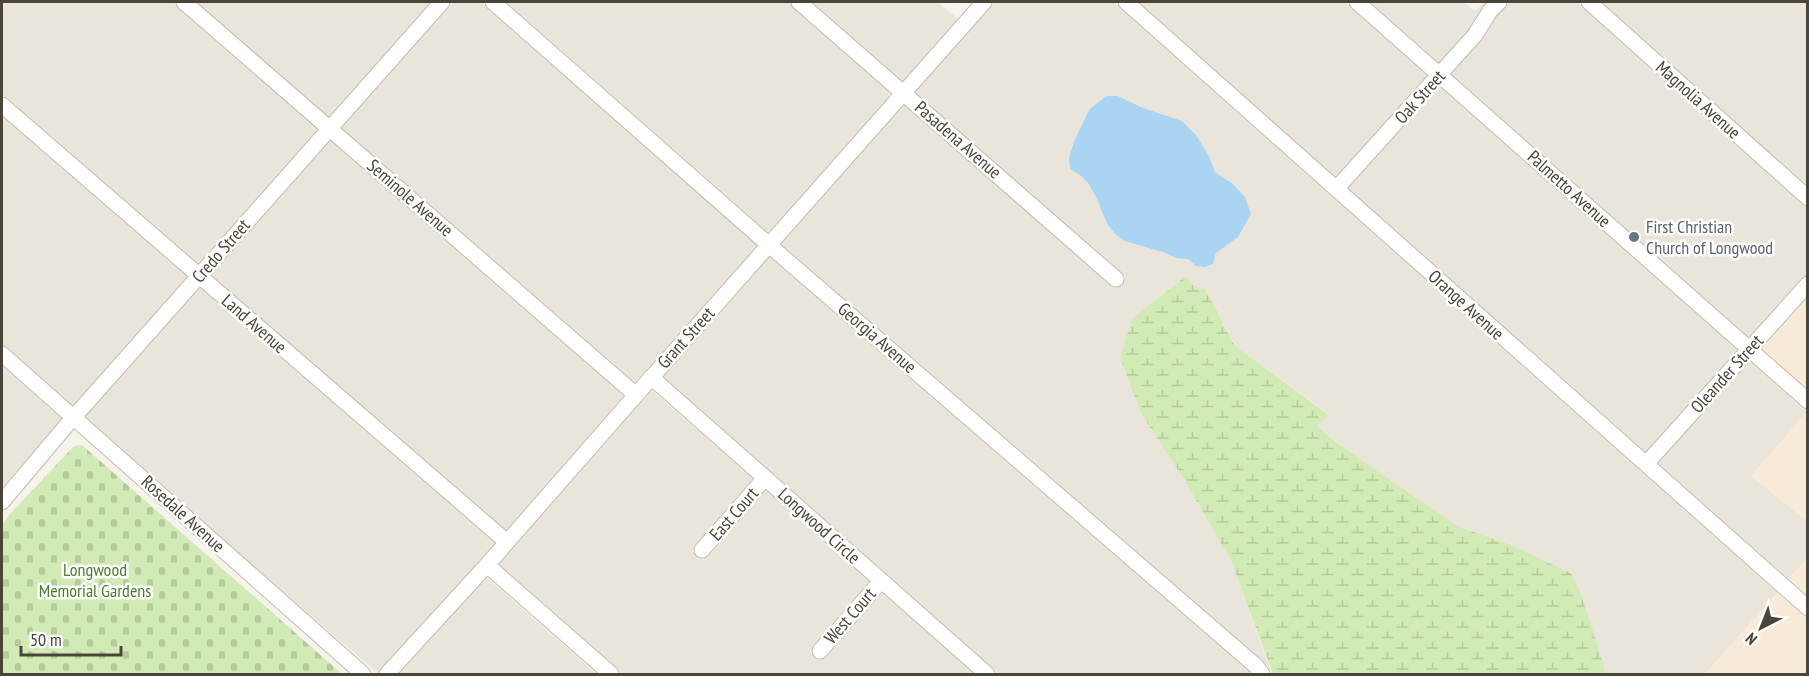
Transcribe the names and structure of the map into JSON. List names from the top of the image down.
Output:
{
  "streets": {
    "street": [
      "Oak Street",
      "Magnolia Avenue",
      "Pasadena Avenue",
      "Palmetto Avenue",
      "Seminole Avenue",
      "Credo Street",
      "Orange Avenue",
      "Land Avenue",
      "Grant Street",
      "Georgia Avenue",
      "Oleander Street",
      "Rosedale Avenue",
      "East Court",
      "Longwood Circle",
      "West Court"
    ]
  },
  "crossings": [
    ["Oak Street", "Palmetto Avenue"],
    ["Oak Street", "Orange Avenue"],
    ["Pasadena Avenue", "Grant Street"],
    ["Palmetto Avenue", "Oleander Street"],
    ["Seminole Avenue", "Credo Street"],
    ["Seminole Avenue", "Grant Street"],
    ["Credo Street", "Land Avenue"],
    ["Credo Street", "Rosedale Avenue"],
    ["Orange Avenue", "Oleander Street"],
    ["Land Avenue", "Grant Street"],
    ["Grant Street", "Georgia Avenue"],
    ["Grant Street", "Longwood Circle"],
    ["East Court", "Longwood Circle"],
    ["Longwood Circle", "West Court"]
  ],
  "parks": ["Longwood Memorial Gardens"],
  "places": ["First Christian Church of Longwood"],
  "scale_bar": "50 m",
  "north": "bottom left"
}
